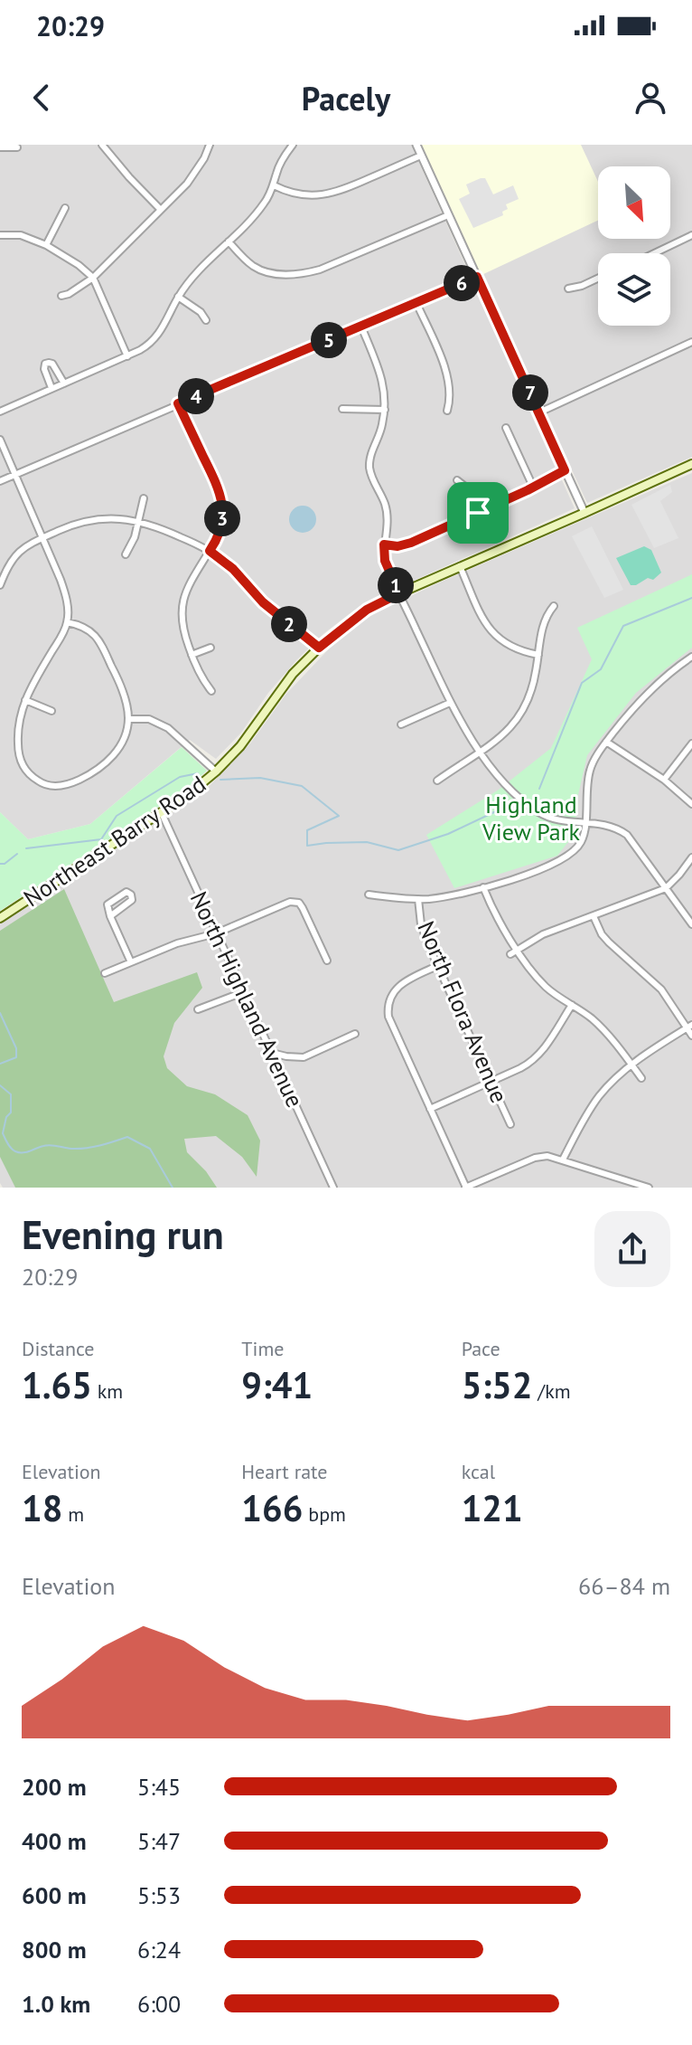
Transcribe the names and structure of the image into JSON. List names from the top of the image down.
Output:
{
  "streets": {
    "main road": ["Northeast Barry Road"],
    "street": ["North Highland Avenue", "North Flora Avenue"]
  },
  "crossings": [
    ["Northeast Barry Road", "North Highland Avenue"]
  ],
  "parks": ["Highland View Park"],
  "north": "bottom right",
  "page": {
    "status": "20:29",
    "header": "Pacely",
    "pins": [
      "6",
      "5",
      "7",
      "4",
      "3",
      "1",
      "2"
    ],
    "heading": ["Evening run", "20:29"],
    "stats": [
      ["Distance", "1.65 km"],
      ["Time", "9:41"],
      ["Pace", "5:52 /km"],
      ["Elevation", "18 m"],
      ["Heart rate", "166 bpm"],
      ["kcal", "121"]
    ],
    "chart": ["Elevation", "66–84 m"],
    "list": [
      {
        "name": "200 m",
        "note": "5:45"
      },
      {
        "name": "400 m",
        "note": "5:47"
      },
      {
        "name": "600 m",
        "note": "5:53"
      },
      {
        "name": "800 m",
        "note": "6:24"
      },
      {
        "name": "1.0 km",
        "note": "6:00"
      }
    ]
  }
}
